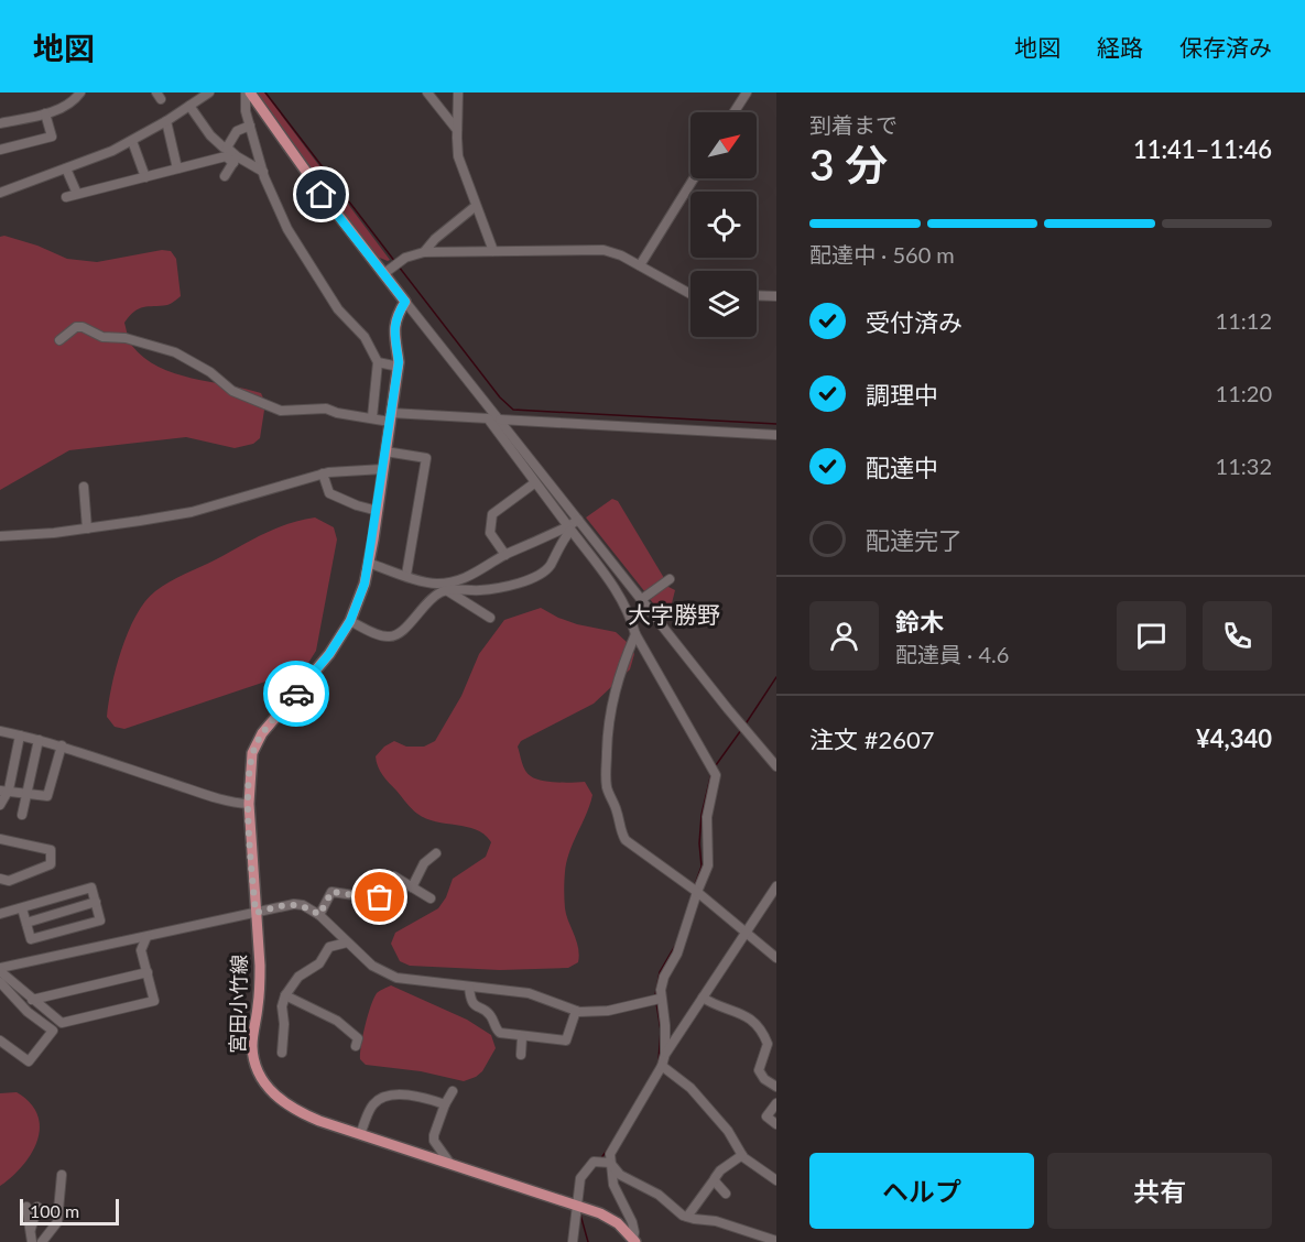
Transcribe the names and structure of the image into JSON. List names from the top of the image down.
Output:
{
  "streets": {
    "main road": ["宮田小竹線"]
  },
  "districts": ["大字勝野"],
  "scale_bar": "100 m",
  "north": "top right",
  "page": {
    "header": "地図",
    "nav": ["地図", "経路", "保存済み"],
    "heading": ["3 分", "到着まで", "11:41–11:46"],
    "panel": [
      "鈴木",
      "配達員 · 4.6",
      "注文 #2607",
      "¥4,340"
    ],
    "bar": "配達中 · 560 m",
    "list": [
      ["受付済み", "11:12"],
      ["調理中", "11:20"],
      ["配達中", "11:32"],
      "配達完了"
    ],
    "buttons": ["ヘルプ", "共有"],
    "scale": "100 m"
  }
}
